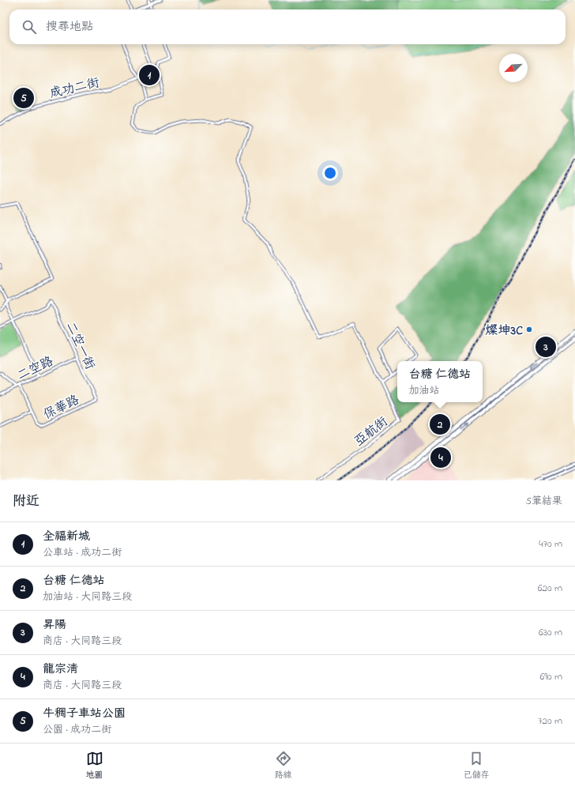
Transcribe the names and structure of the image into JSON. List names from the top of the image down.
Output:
{
  "streets": {
    "street": [
      "成功二街",
      "二空一街",
      "二空路",
      "保華路",
      "亞航街"
    ]
  },
  "crossings": [
    ["二空一街", "二空路"],
    ["二空一街", "保華路"],
    ["二空路", "保華路"]
  ],
  "places": ["燦坤3C"],
  "north": "bottom left",
  "page": {
    "search": "搜尋地點",
    "pins": [
      "1",
      "5",
      "3",
      "2",
      "4"
    ],
    "popup": ["台糖 仁德站", "加油站"],
    "heading": ["附近", "5筆結果"],
    "list": [
      {
        "mark": "1",
        "name": "全福新城",
        "note": "公車站 · 成功二街",
        "value": "470 m"
      },
      {
        "mark": "2",
        "name": "台糖 仁德站",
        "note": "加油站 · 大同路三段",
        "value": "620 m"
      },
      {
        "mark": "3",
        "name": "昇陽",
        "note": "商店 · 大同路三段",
        "value": "630 m"
      },
      {
        "mark": "4",
        "name": "龍宗清",
        "note": "商店 · 大同路三段",
        "value": "690 m"
      },
      {
        "mark": "5",
        "name": "牛稠子車站公園",
        "note": "公園 · 成功二街",
        "value": "720 m"
      }
    ],
    "nav": ["地圖", "路線", "已儲存"]
  }
}
